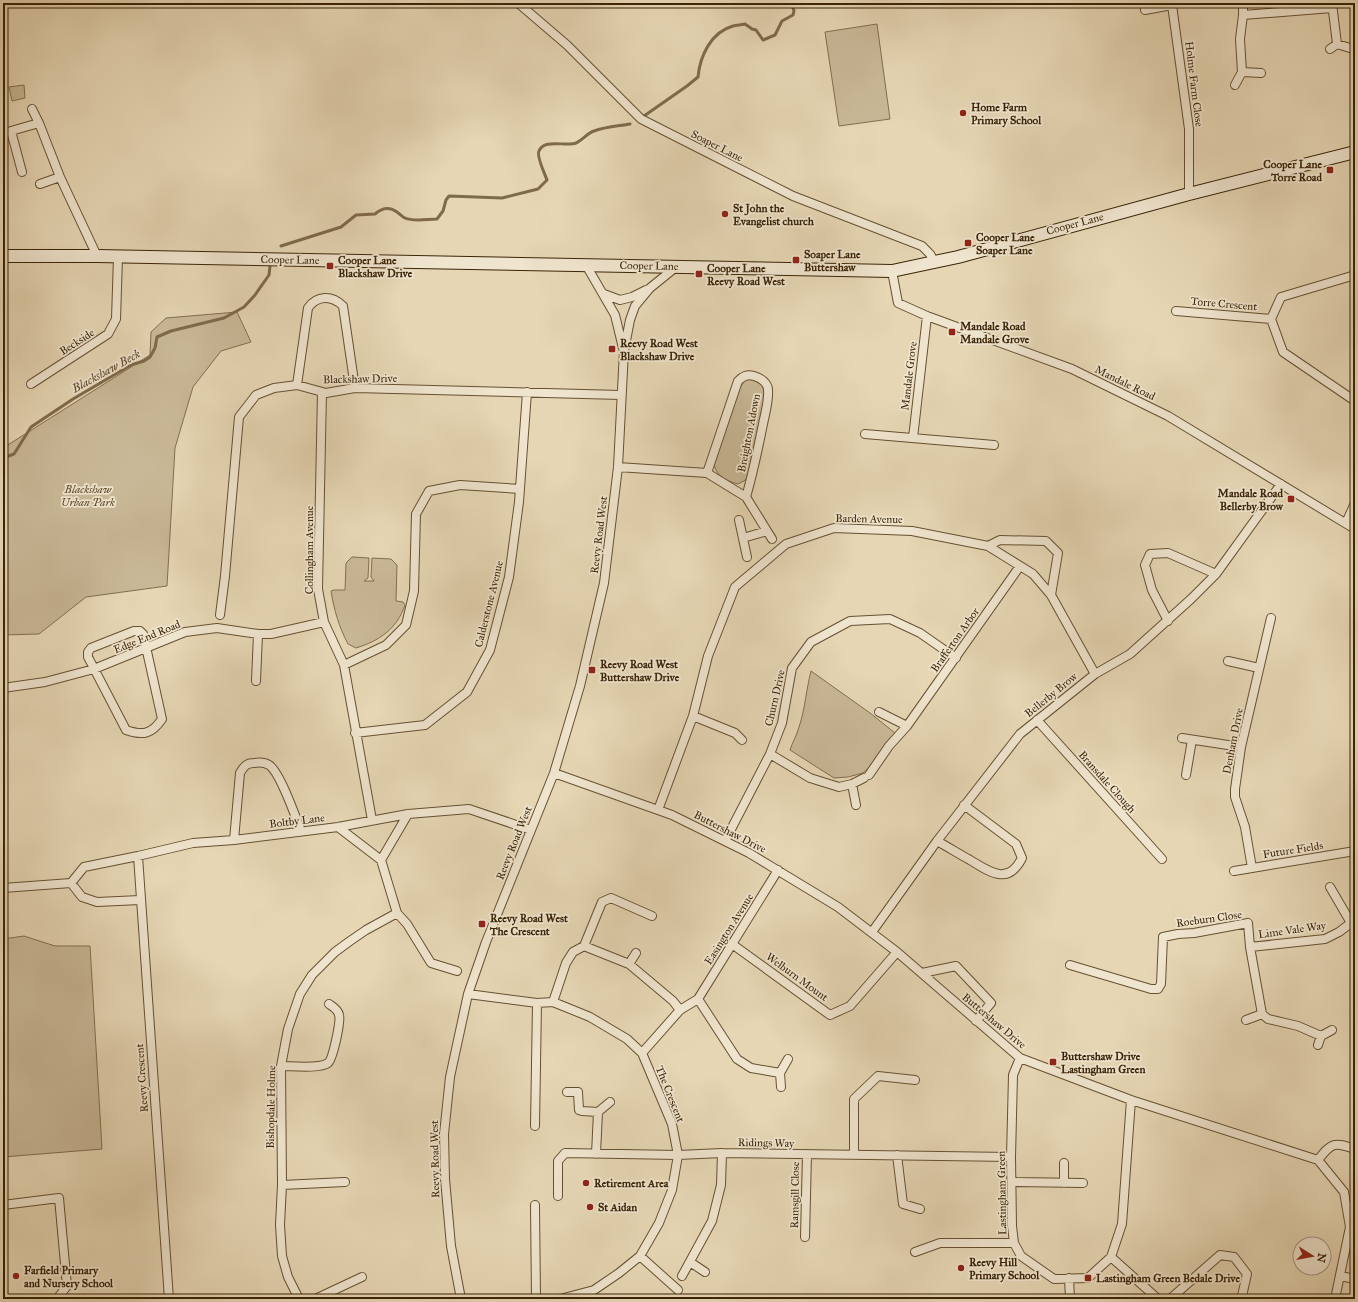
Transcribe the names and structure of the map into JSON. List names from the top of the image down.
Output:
{
  "streets": {
    "main road": ["Cooper Lane"],
    "street": [
      "Holme Farm Close",
      "Soaper Lane",
      "Torre Crescent",
      "Beckside",
      "Mandale Grove",
      "Blackshaw Drive",
      "Mandale Road",
      "Breighton Adown",
      "Barden Avenue",
      "Reevy Road West",
      "Collingham Avenue",
      "Calderstone Avenue",
      "Edge End Road",
      "Brafferton Arbor",
      "Bellerby Brow",
      "Churn Drive",
      "Denham Drive",
      "Bransdale Clough",
      "Boltby Lane",
      "Buttershaw Drive",
      "Future Fields",
      "Roeburn Close",
      "Easington Avenue",
      "Lime Vale Way",
      "Welburn Mount",
      "Reevy Crescent",
      "The Crescent",
      "Bishopdale Holme",
      "Ridings Way",
      "Lastingham Green",
      "Ramsgill Close"
    ]
  },
  "crossings": [
    ["Holme Farm Close", "Cooper Lane"],
    ["Soaper Lane", "Cooper Lane"],
    ["Cooper Lane", "Beckside"],
    ["Cooper Lane", "Mandale Road"],
    ["Mandale Grove", "Mandale Road"],
    ["Blackshaw Drive", "Reevy Road West"],
    ["Blackshaw Drive", "Collingham Avenue"],
    ["Blackshaw Drive", "Calderstone Avenue"],
    ["Mandale Road", "Bellerby Brow"],
    ["Barden Avenue", "Brafferton Arbor"],
    ["Barden Avenue", "Bellerby Brow"],
    ["Barden Avenue", "Buttershaw Drive"],
    ["Reevy Road West", "Boltby Lane"],
    ["Reevy Road West", "Buttershaw Drive"],
    ["Reevy Road West", "The Crescent"],
    ["Collingham Avenue", "Calderstone Avenue"],
    ["Collingham Avenue", "Edge End Road"],
    ["Collingham Avenue", "Boltby Lane"],
    ["Brafferton Arbor", "Churn Drive"],
    ["Bellerby Brow", "Bransdale Clough"],
    ["Bellerby Brow", "Buttershaw Drive"],
    ["Churn Drive", "Buttershaw Drive"],
    ["Denham Drive", "Future Fields"],
    ["Boltby Lane", "Reevy Crescent"],
    ["Buttershaw Drive", "Easington Avenue"],
    ["Buttershaw Drive", "Welburn Mount"],
    ["Buttershaw Drive", "Lastingham Green"],
    ["Roeburn Close", "Lime Vale Way"],
    ["Easington Avenue", "Welburn Mount"],
    ["The Crescent", "Ridings Way"],
    ["Ridings Way", "Lastingham Green"],
    ["Ridings Way", "Ramsgill Close"]
  ],
  "water": ["Blackshaw Beck"],
  "parks": ["Blackshaw Urban Park"],
  "places": {
    "other": [
      "Home Farm Primary School",
      "St John the Evangelist church",
      "Retirement Area",
      "St Aidan",
      "Reevy Hill Primary School",
      "Farfield Primary and Nursery School"
    ],
    "transit": [
      "Cooper Lane Torre Road",
      "Cooper Lane Soaper Lane",
      "Soaper Lane Buttershaw",
      "Cooper Lane Blackshaw Drive",
      "Cooper Lane Reevy Road West",
      "Mandale Road Mandale Grove",
      "Reevy Road West Blackshaw Drive",
      "Mandale Road Bellerby Brow",
      "Reevy Road West Buttershaw Drive",
      "Reevy Road West The Crescent",
      "Buttershaw Drive Lastingham Green",
      "Lastingham Green Bedale Drive"
    ]
  },
  "north": "right"
}
